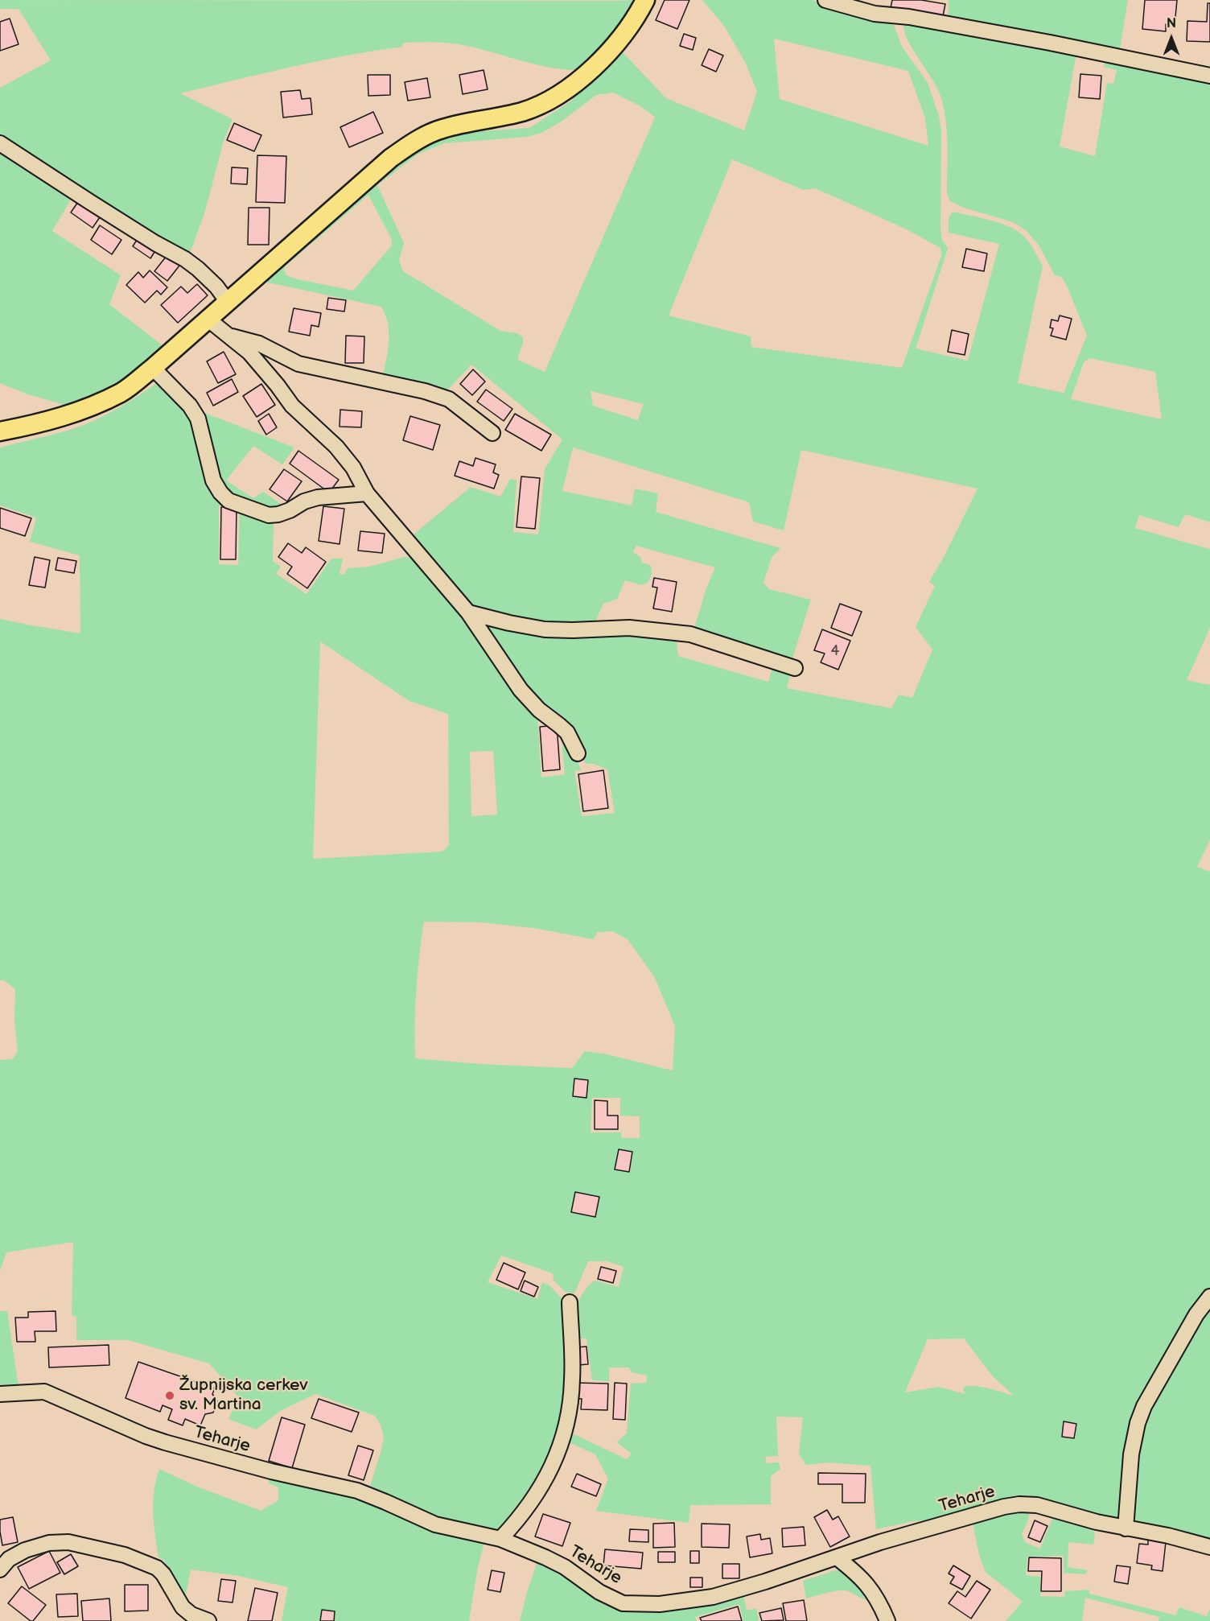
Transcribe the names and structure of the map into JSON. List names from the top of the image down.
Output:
{
  "streets": {
    "street": ["Teharje"]
  },
  "places": ["Župnijska cerkev sv. Martina"],
  "house_numbers": ["4"],
  "north": "top"
}
